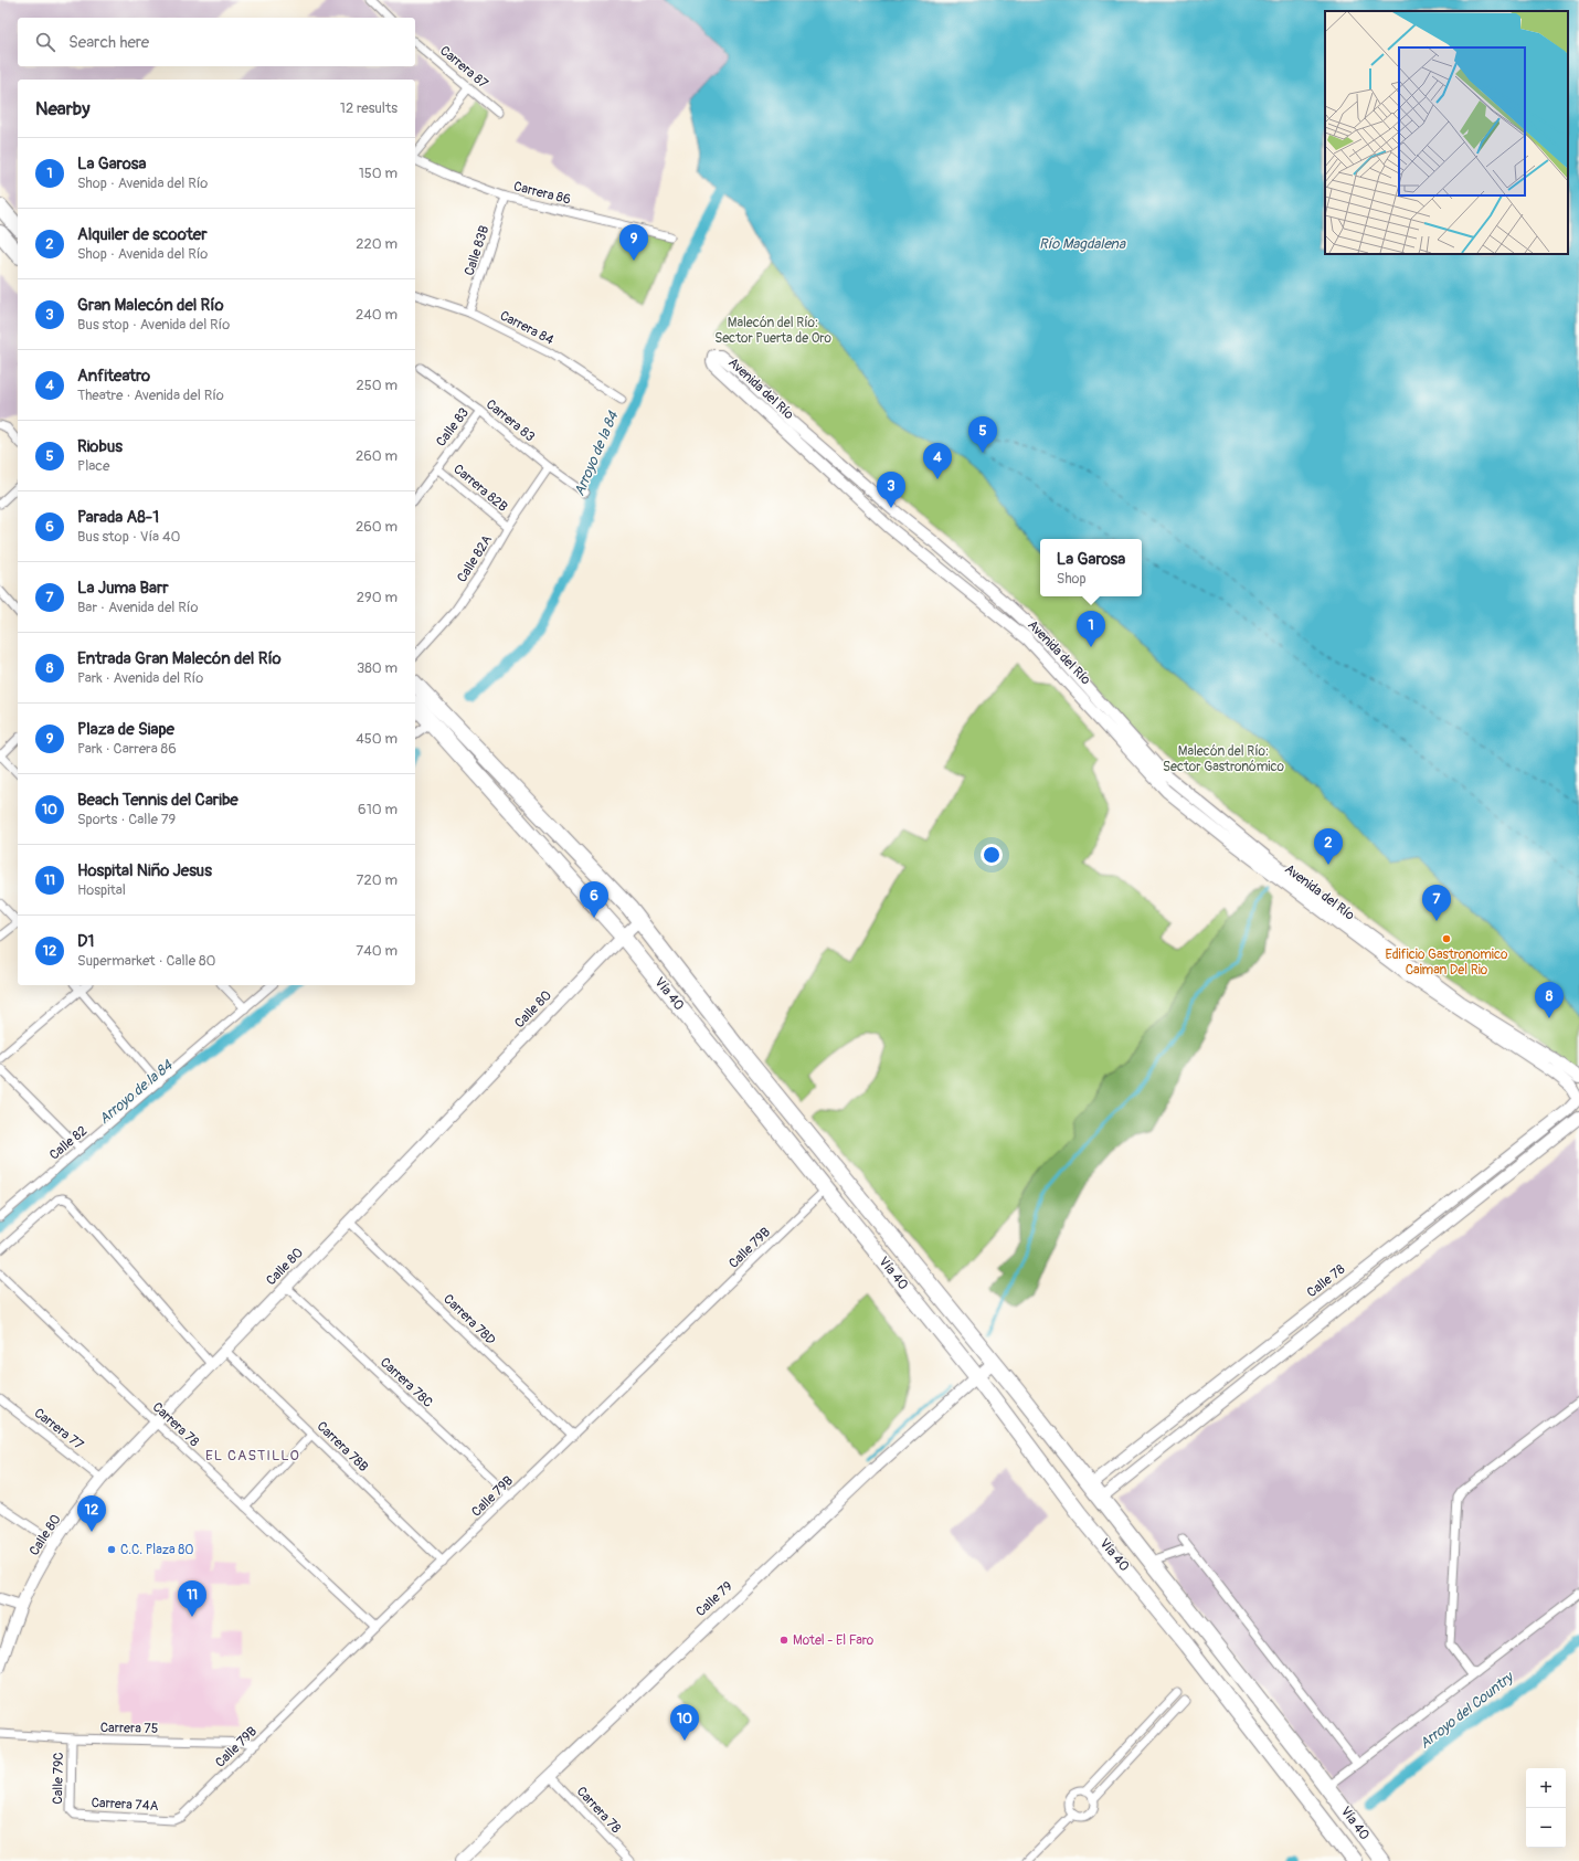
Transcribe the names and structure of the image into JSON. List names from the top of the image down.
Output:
{
  "streets": {
    "highway": ["Vía 40"],
    "main road": [
      "Avenida del Río",
      "Calle 80",
      "Calle 78",
      "Calle 79"
    ],
    "street": [
      "Carrera 87",
      "Carrera 86",
      "Calle 83B",
      "Carrera 84",
      "Carrera 83",
      "Calle 83",
      "Carrera 82B",
      "Calle 82A",
      "Calle 82",
      "Calle 79B",
      "Carrera 78D",
      "Carrera 78C",
      "Carrera 78",
      "Carrera 77",
      "Carrera 78B",
      "Carrera 75",
      "Calle 79C",
      "Carrera 74A"
    ]
  },
  "crossings": [
    ["Carrera 86", "Calle 83B"],
    ["Calle 83B", "Carrera 84"],
    ["Avenida del Río", "Calle 78"],
    ["Carrera 83", "Calle 83"],
    ["Carrera 83", "Calle 82A"],
    ["Calle 83", "Carrera 82B"],
    ["Carrera 82B", "Calle 82A"],
    ["Vía 40", "Calle 80"],
    ["Vía 40", "Calle 79B"],
    ["Vía 40", "Calle 78"],
    ["Vía 40", "Calle 79"],
    ["Calle 80", "Carrera 78D"],
    ["Calle 80", "Carrera 78C"],
    ["Calle 80", "Carrera 78"],
    ["Calle 80", "Carrera 77"],
    ["Calle 80", "Carrera 78B"],
    ["Calle 79B", "Carrera 78D"],
    ["Calle 79B", "Carrera 78C"],
    ["Calle 79B", "Carrera 78"],
    ["Calle 79B", "Carrera 78B"],
    ["Calle 79B", "Carrera 75"],
    ["Calle 79B", "Carrera 74A"],
    ["Carrera 78", "Calle 79"],
    ["Carrera 75", "Calle 79C"],
    ["Calle 79C", "Carrera 74A"]
  ],
  "districts": ["EL CASTILLO"],
  "water": ["Río Magdalena", "Arroyo de la 84", "Arroyo del Country"],
  "parks": ["Malecón del Río: Sector Puerta de Oro", "Malecón del Río: Sector Gastronómico"],
  "places": ["Edificio Gastronomico Caiman Del Rio", "C.C. Plaza 80", "Motel - El Faro"],
  "page": {
    "search": "Search here",
    "heading": ["Nearby", "12 results"],
    "list": [
      {
        "mark": "1",
        "name": "La Garosa",
        "note": "Shop · Avenida del Río",
        "value": "150 m"
      },
      {
        "mark": "2",
        "name": "Alquiler de scooter",
        "note": "Shop · Avenida del Río",
        "value": "220 m"
      },
      {
        "mark": "3",
        "name": "Gran Malecón del Río",
        "note": "Bus stop · Avenida del Río",
        "value": "240 m"
      },
      {
        "mark": "4",
        "name": "Anfiteatro",
        "note": "Theatre · Avenida del Río",
        "value": "250 m"
      },
      {
        "mark": "5",
        "name": "Riobus",
        "note": "Place",
        "value": "260 m"
      },
      {
        "mark": "6",
        "name": "Parada A8-1",
        "note": "Bus stop · Vía 40",
        "value": "260 m"
      },
      {
        "mark": "7",
        "name": "La Juma Barr",
        "note": "Bar · Avenida del Río",
        "value": "290 m"
      },
      {
        "mark": "8",
        "name": "Entrada Gran Malecón del Río",
        "note": "Park · Avenida del Río",
        "value": "380 m"
      },
      {
        "mark": "9",
        "name": "Plaza de Siape",
        "note": "Park · Carrera 86",
        "value": "450 m"
      },
      {
        "mark": "10",
        "name": "Beach Tennis del Caribe",
        "note": "Sports · Calle 79",
        "value": "610 m"
      },
      {
        "mark": "11",
        "name": "Hospital Niño Jesus",
        "note": "Hospital",
        "value": "720 m"
      },
      {
        "mark": "12",
        "name": "D1",
        "note": "Supermarket · Calle 80",
        "value": "740 m"
      }
    ],
    "pins": [
      "9",
      "5",
      "4",
      "3",
      "1",
      "2",
      "6",
      "7",
      "8",
      "12",
      "11",
      "10"
    ],
    "popup": ["La Garosa", "Shop"],
    "map_buttons": ["+", "−"]
  }
}
